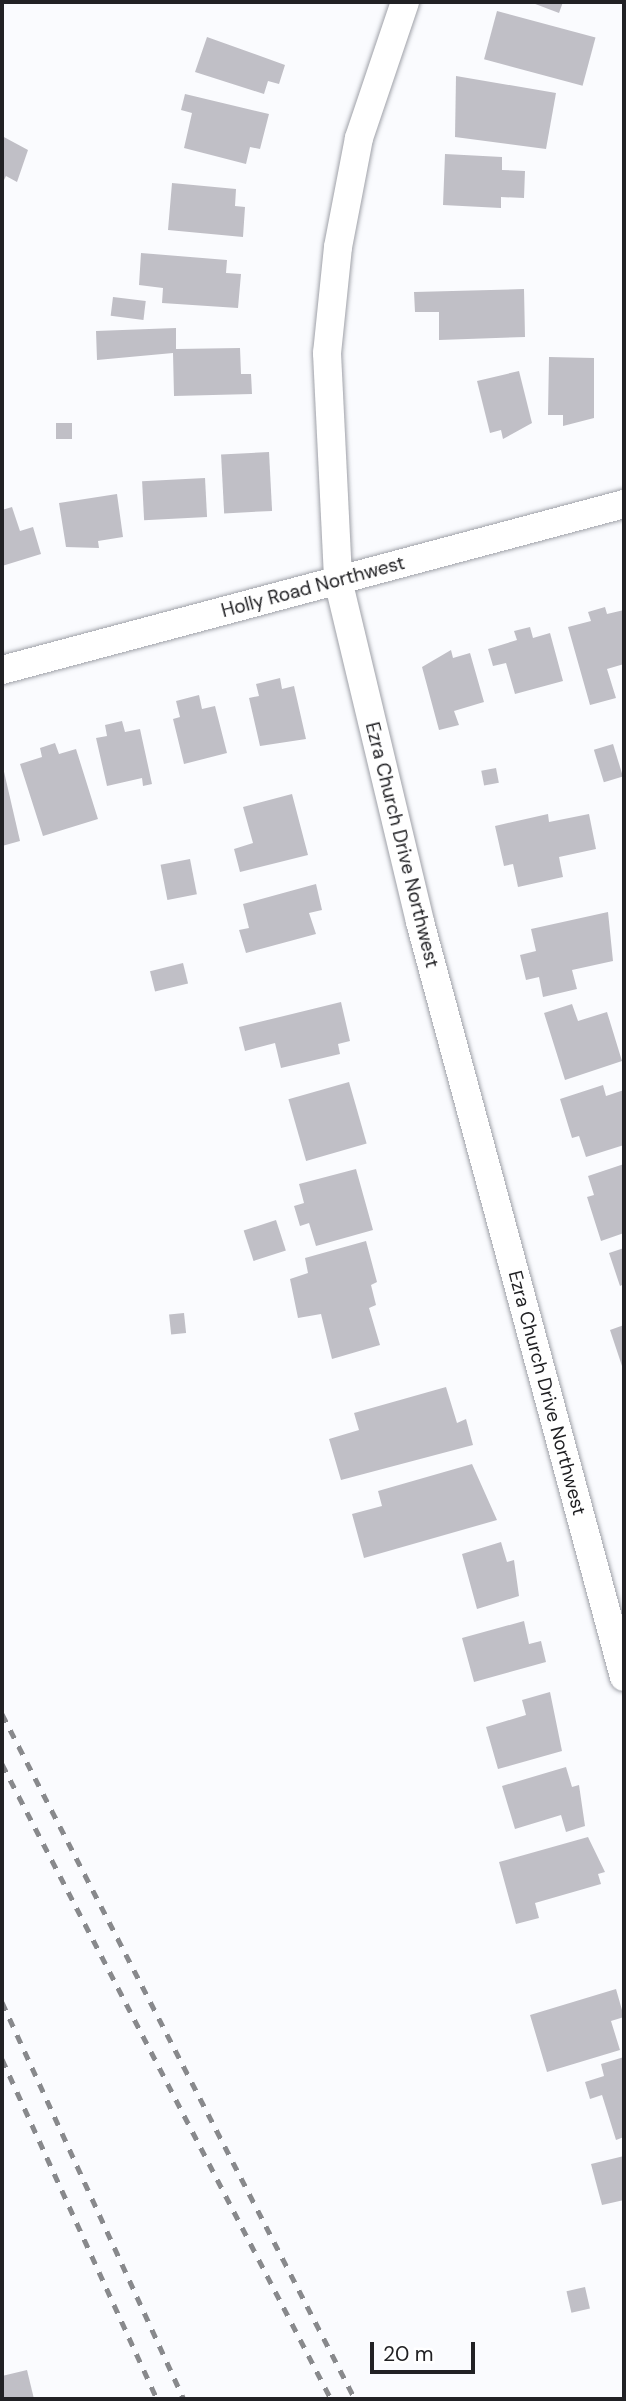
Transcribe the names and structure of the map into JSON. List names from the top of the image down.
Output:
{
  "streets": {
    "street": ["Holly Road Northwest", "Ezra Church Drive Northwest"]
  },
  "crossings": [
    ["Holly Road Northwest", "Ezra Church Drive Northwest"]
  ],
  "scale_bar": "20 m"
}
